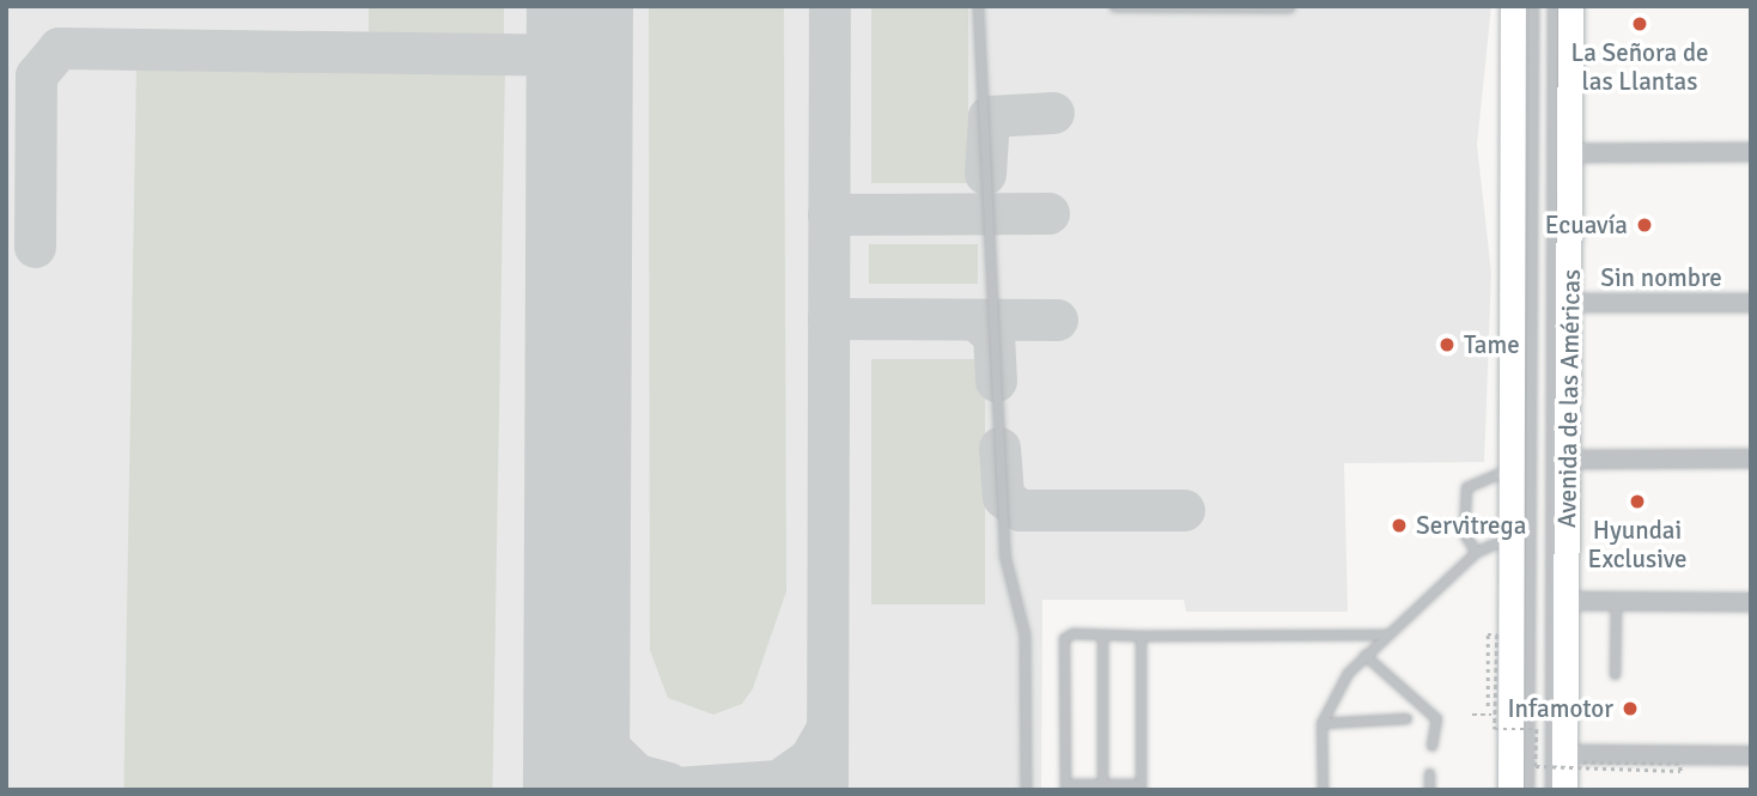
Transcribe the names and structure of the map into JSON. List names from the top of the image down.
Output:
{
  "streets": {
    "main road": ["Avenida de las Américas"],
    "street": ["Sin nombre"]
  },
  "crossings": [
    ["Sin nombre", "Avenida de las Américas"]
  ],
  "places": [
    "La Señora de las Llantas",
    "Ecuavía",
    "Tame",
    "Hyundai Exclusive",
    "Servitrega",
    "Infamotor"
  ]
}
